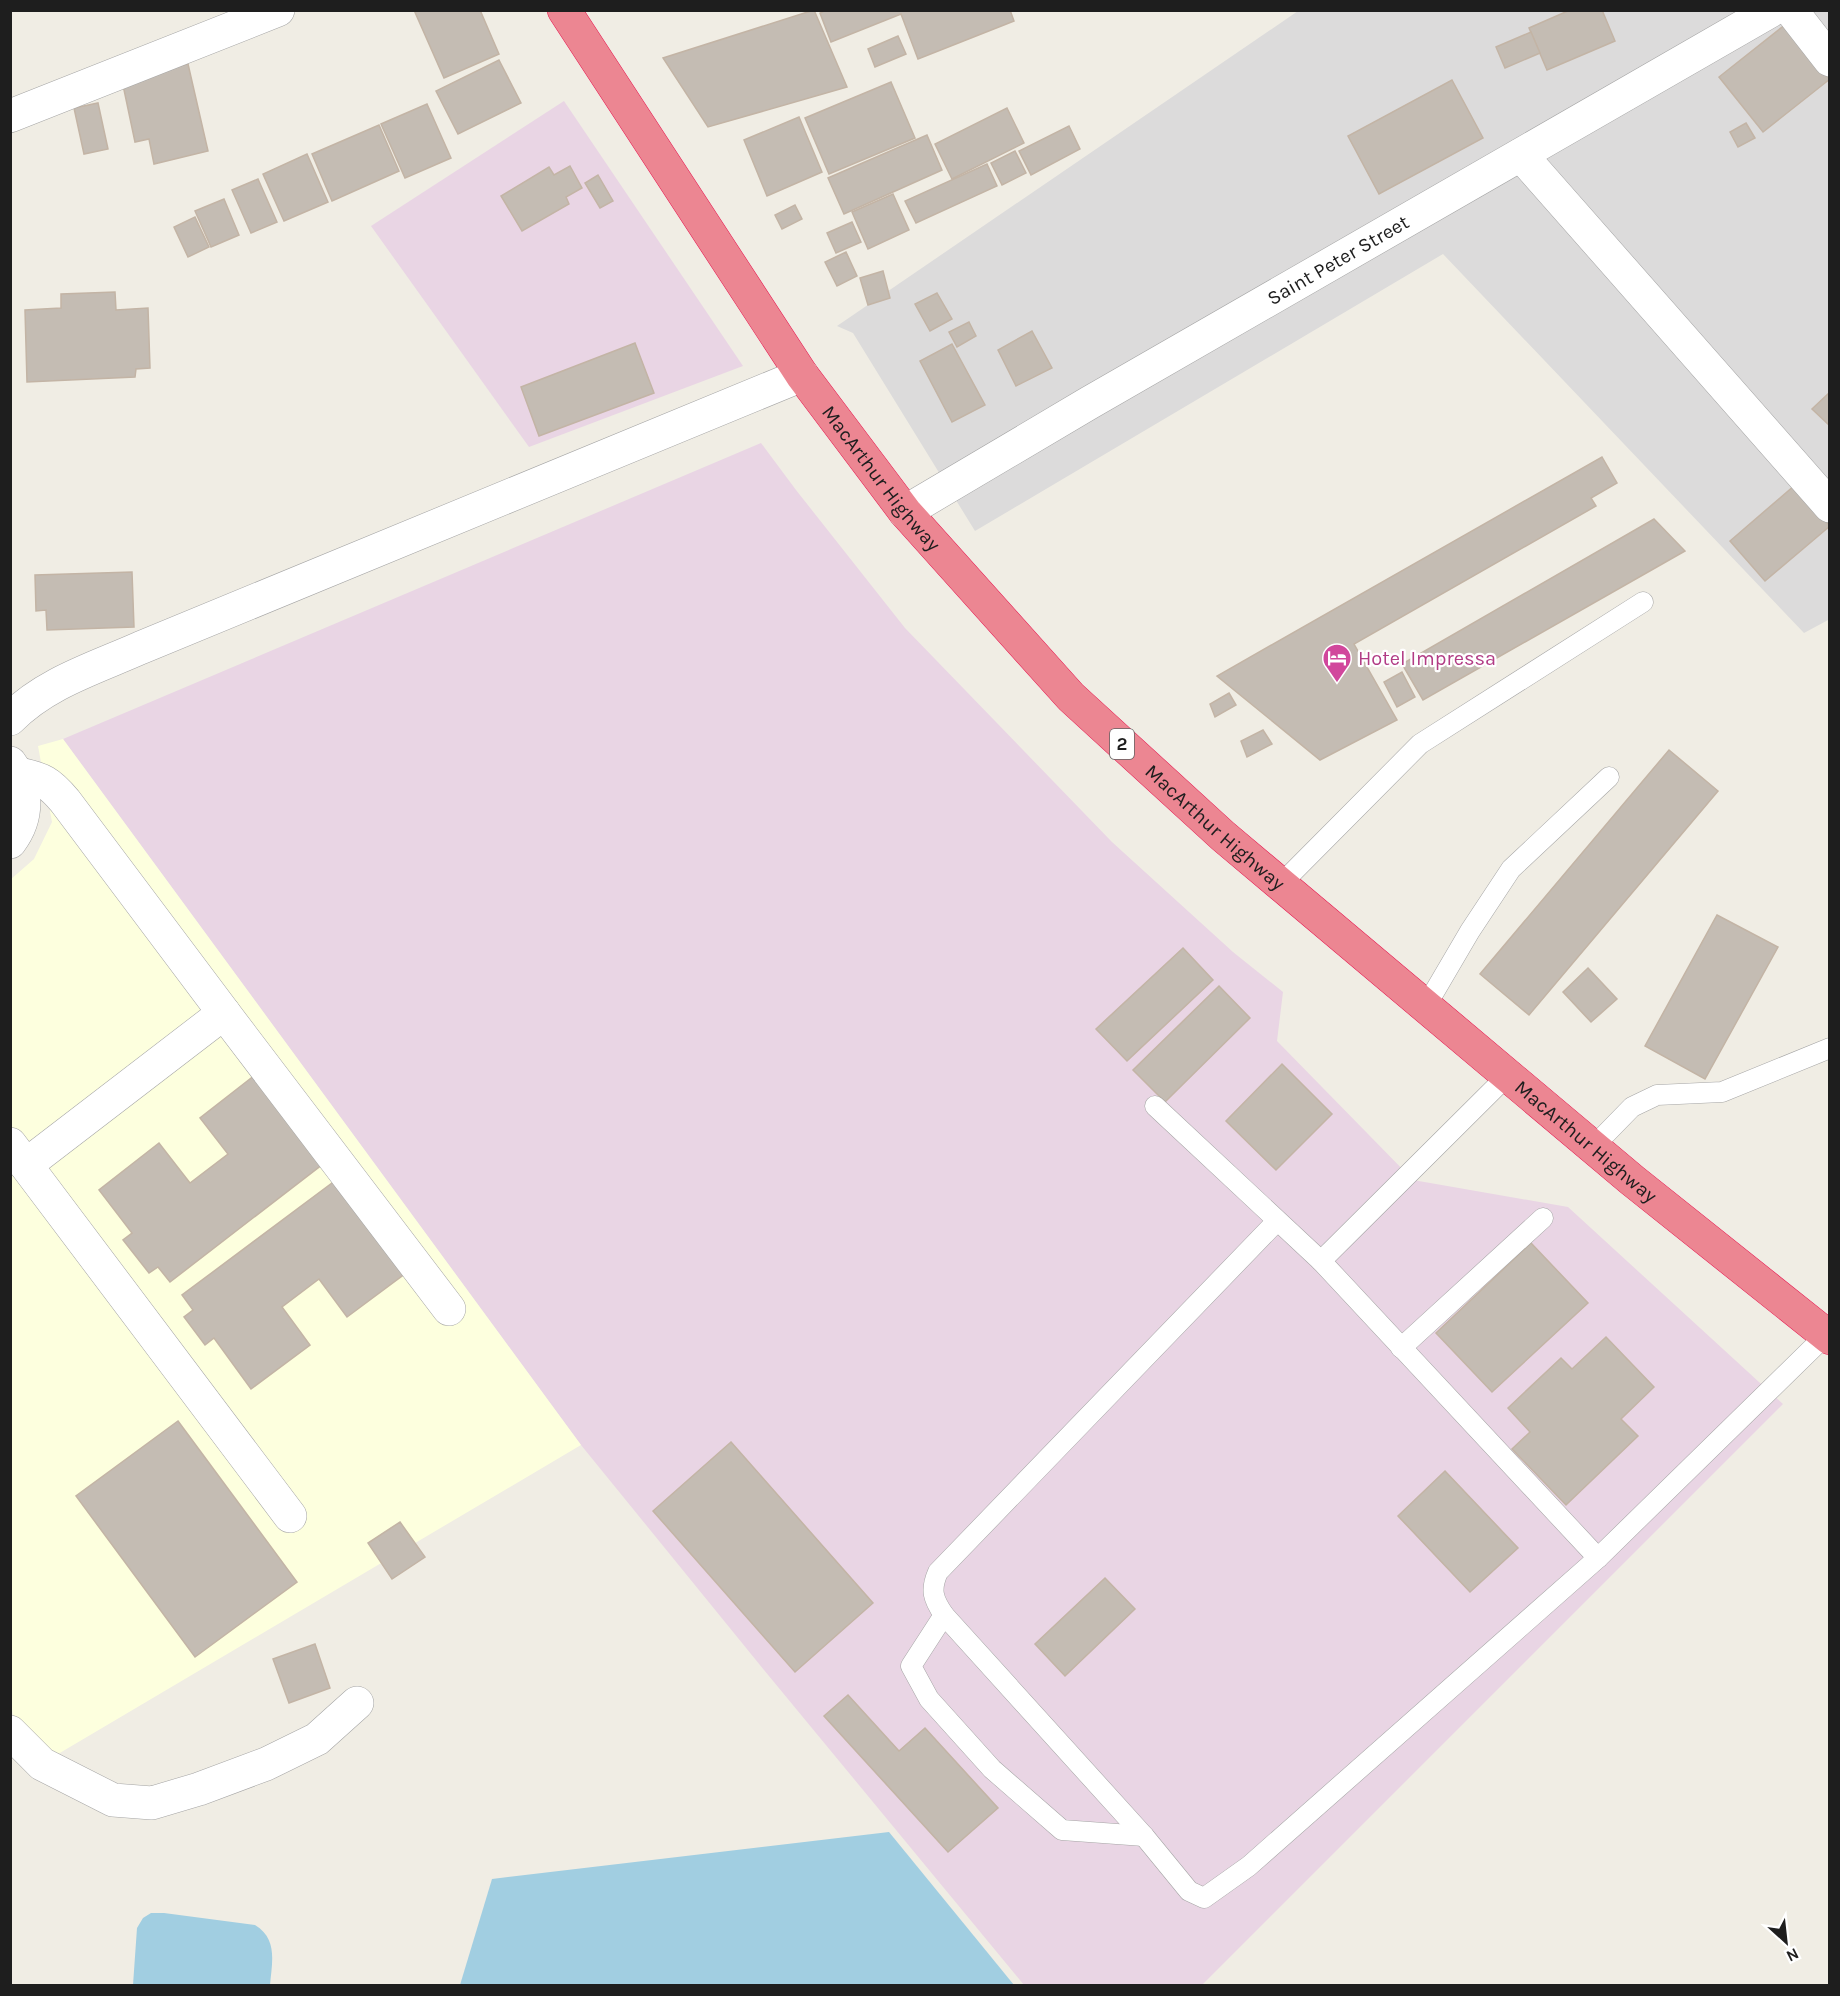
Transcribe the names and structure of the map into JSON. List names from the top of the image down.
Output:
{
  "streets": {
    "highway": ["MacArthur Highway", "2"],
    "street": ["Saint Peter Street"]
  },
  "crossings": [
    ["Saint Peter Street", "MacArthur Highway"]
  ],
  "places": {
    "hotel": ["Hotel Impressa"]
  },
  "north": "bottom right"
}
